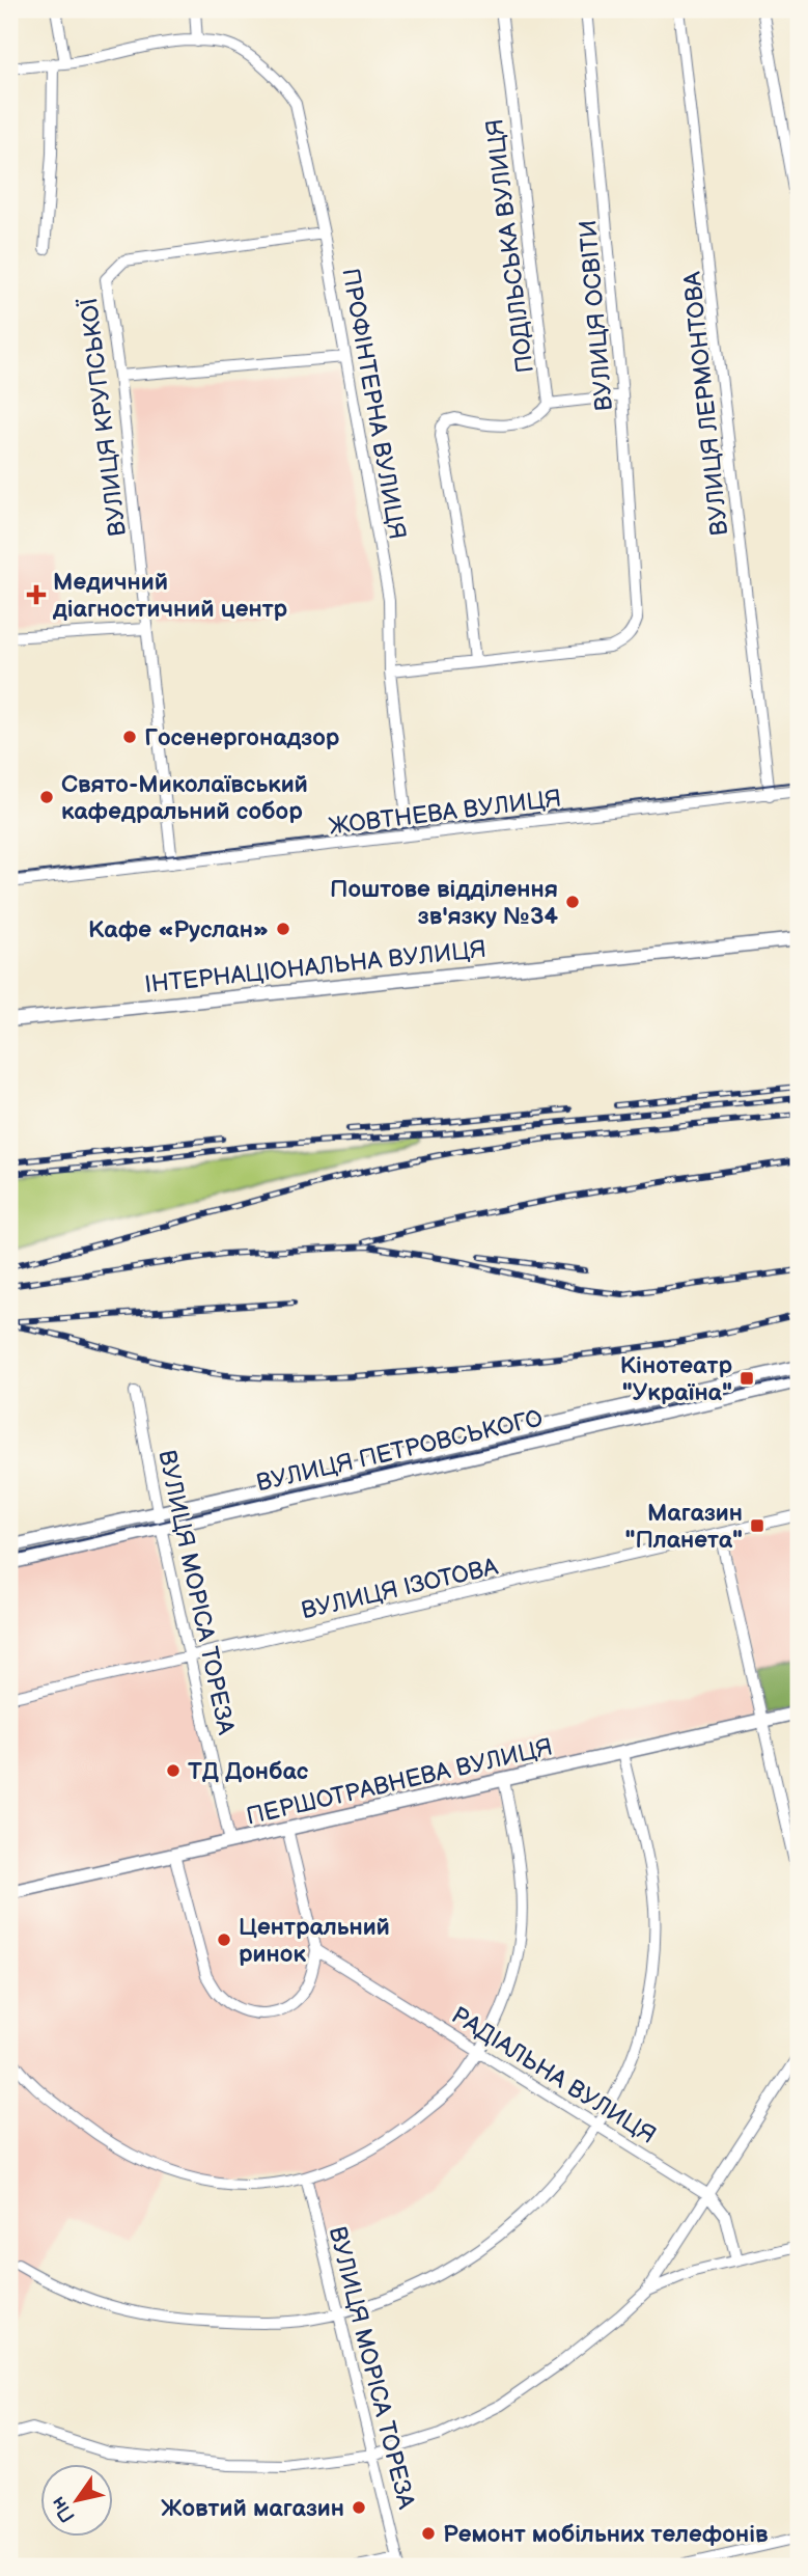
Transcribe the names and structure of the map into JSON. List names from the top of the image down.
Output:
{
  "streets": {
    "main road": ["ІНТЕРНАЦІОНАЛЬНА ВУЛИЦЯ", "ВУЛИЦЯ ПЕТРОВСЬКОГО", "ПЕРШОТРАВНЕВА ВУЛИЦЯ"],
    "street": [
      "ПОДІЛЬСЬКА ВУЛИЦЯ",
      "ВУЛИЦЯ ОСВІТИ",
      "ПРОФІНТЕРНА ВУЛИЦЯ",
      "ВУЛИЦЯ ЛЕРМОНТОВА",
      "ВУЛИЦЯ КРУПСЬКОЇ",
      "ЖОВТНЕВА ВУЛИЦЯ",
      "ВУЛИЦЯ ІЗОТОВА",
      "ВУЛИЦЯ МОРІСА ТОРЕЗА",
      "РАДІАЛЬНА ВУЛИЦЯ"
    ]
  },
  "crossings": [
    ["ПОДІЛЬСЬКА ВУЛИЦЯ", "ВУЛИЦЯ ОСВІТИ"],
    ["ПРОФІНТЕРНА ВУЛИЦЯ", "ВУЛИЦЯ КРУПСЬКОЇ"],
    ["ПРОФІНТЕРНА ВУЛИЦЯ", "ЖОВТНЕВА ВУЛИЦЯ"],
    ["ВУЛИЦЯ ЛЕРМОНТОВА", "ЖОВТНЕВА ВУЛИЦЯ"],
    ["ВУЛИЦЯ КРУПСЬКОЇ", "ЖОВТНЕВА ВУЛИЦЯ"],
    ["ВУЛИЦЯ ПЕТРОВСЬКОГО", "ВУЛИЦЯ МОРІСА ТОРЕЗА"],
    ["ВУЛИЦЯ ІЗОТОВА", "ВУЛИЦЯ МОРІСА ТОРЕЗА"],
    ["ВУЛИЦЯ МОРІСА ТОРЕЗА", "ПЕРШОТРАВНЕВА ВУЛИЦЯ"]
  ],
  "places": {
    "health": ["Медичний діагностичний центр"],
    "other": [
      "Госенергонадзор",
      "Свято-Миколаївський кафедральний собор",
      "Поштове відділення зв'язку №34",
      "Кафе «Руслан»",
      "ТД Донбас",
      "Центральний ринок",
      "Жовтий магазин",
      "Ремонт мобільних телефонів"
    ],
    "transit": ["Кінотеатр \"Україна\"", "Магазин \"Планета\""]
  },
  "north": "bottom left"
}
